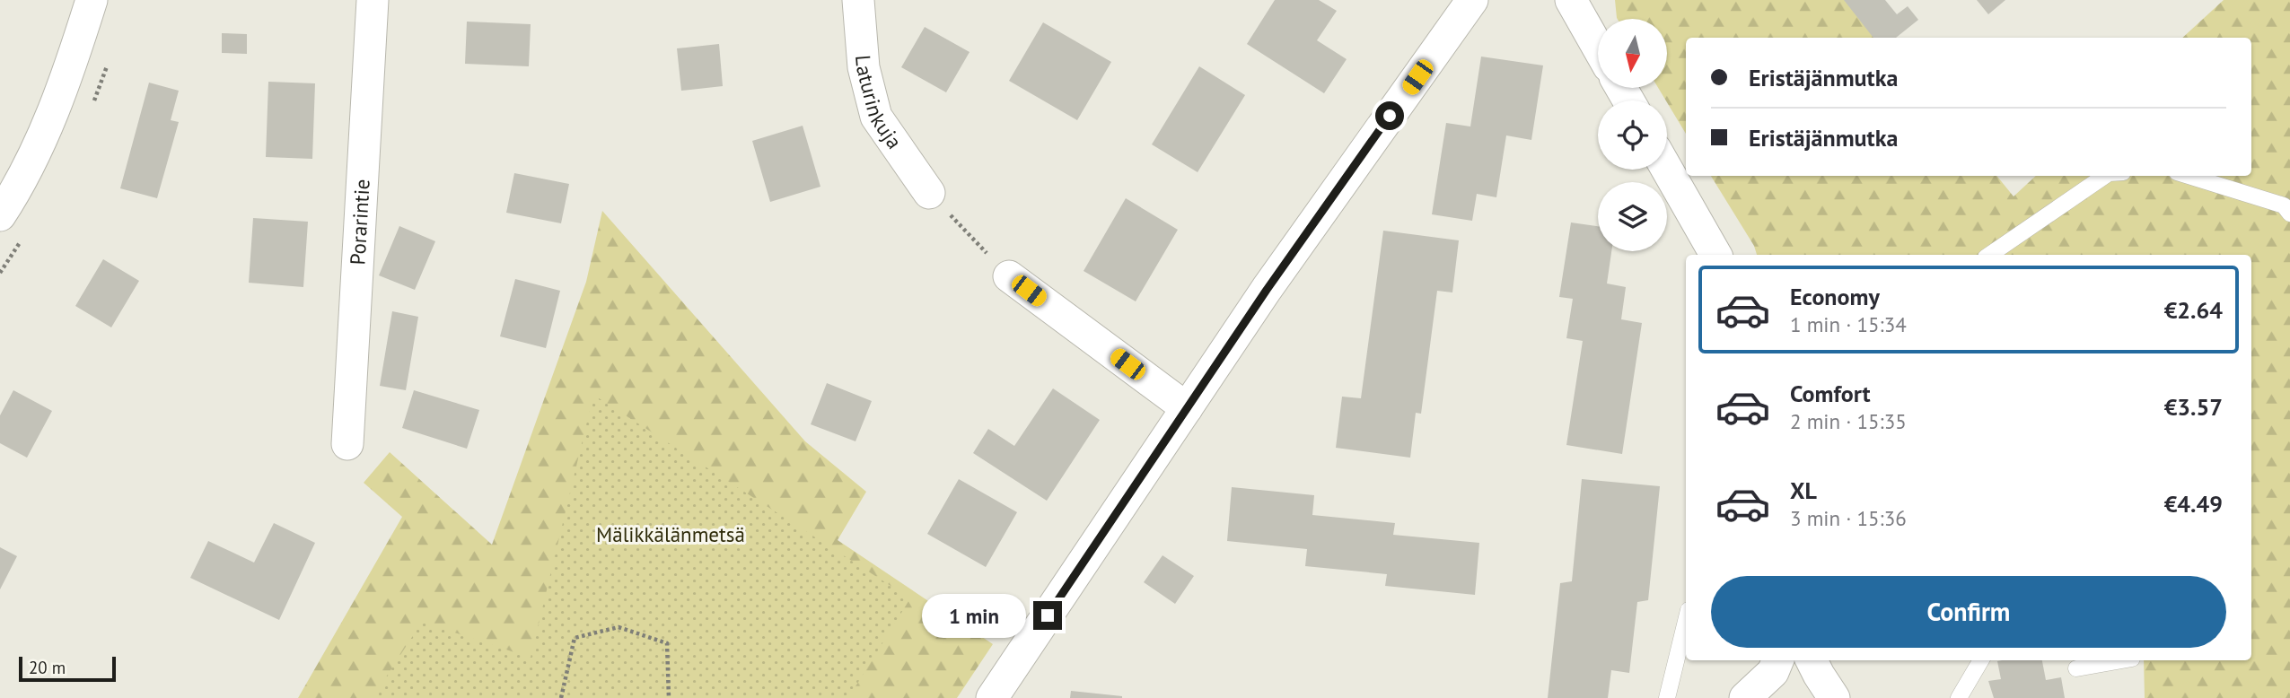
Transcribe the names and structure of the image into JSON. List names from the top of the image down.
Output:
{
  "streets": {
    "street": ["Laturinkuja", "Porarintie"]
  },
  "parks": ["Mälikkälänmetsä"],
  "scale_bar": "20 m",
  "north": "bottom",
  "page": {
    "banner": ["Eristäjänmutka", "Eristäjänmutka"],
    "list": [
      {
        "name": "Economy",
        "note": "1 min · 15:34",
        "value": "€2.64"
      },
      {
        "name": "Comfort",
        "note": "2 min · 15:35",
        "value": "€3.57"
      },
      {
        "name": "XL",
        "note": "3 min · 15:36",
        "value": "€4.49"
      }
    ],
    "buttons": "Confirm",
    "bubble": "1 min",
    "scale": "20 m"
  }
}
